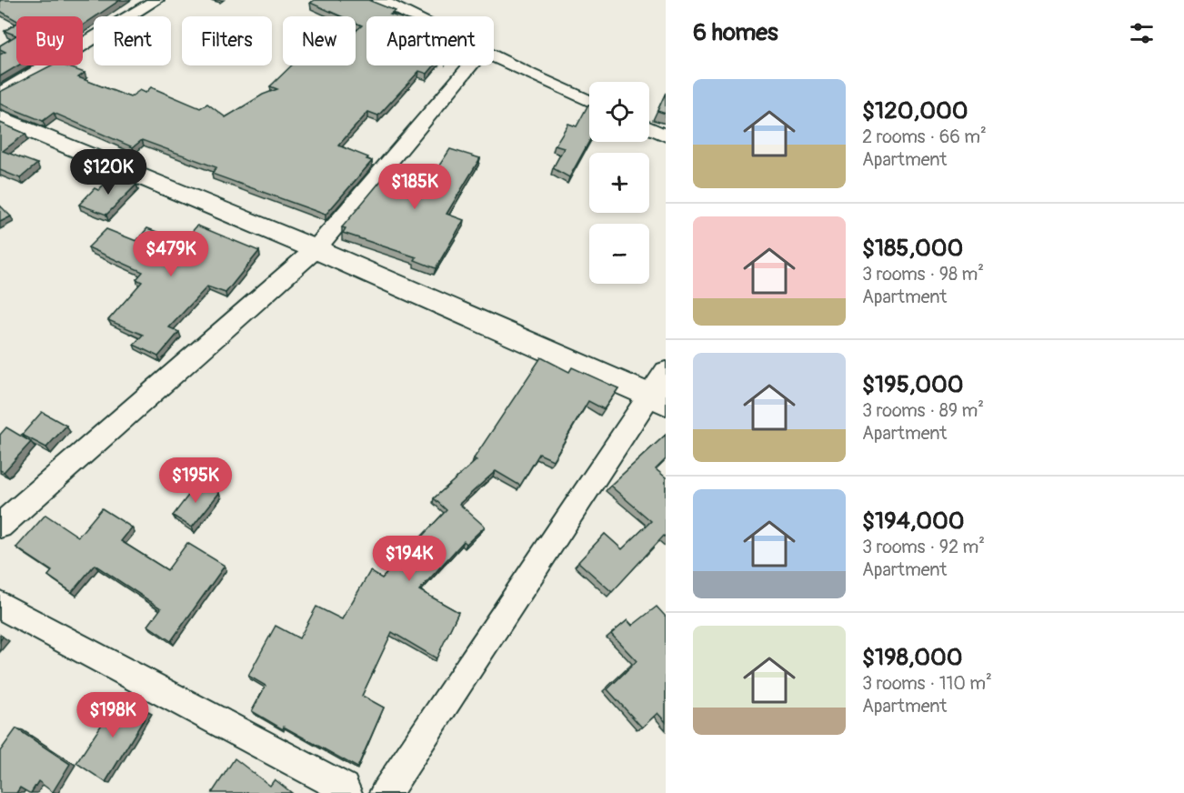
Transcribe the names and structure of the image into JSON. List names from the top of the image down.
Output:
{
  "page": {
    "heading": "6 homes",
    "chip": [
      "Buy",
      "Rent",
      "Filters",
      "New",
      "Apartment"
    ],
    "list": [
      {
        "name": "$120,000",
        "note": "2 rooms · 66 m² · Apartment"
      },
      {
        "name": "$185,000",
        "note": "3 rooms · 98 m² · Apartment"
      },
      {
        "name": "$195,000",
        "note": "3 rooms · 89 m² · Apartment"
      },
      {
        "name": "$194,000",
        "note": "3 rooms · 92 m² · Apartment"
      },
      {
        "name": "$198,000",
        "note": "3 rooms · 110 m² · Apartment"
      }
    ],
    "map_buttons": ["+", "−"],
    "price": [
      "$120K",
      "$185K",
      "$479K",
      "$195K",
      "$194K",
      "$198K"
    ]
  }
}
